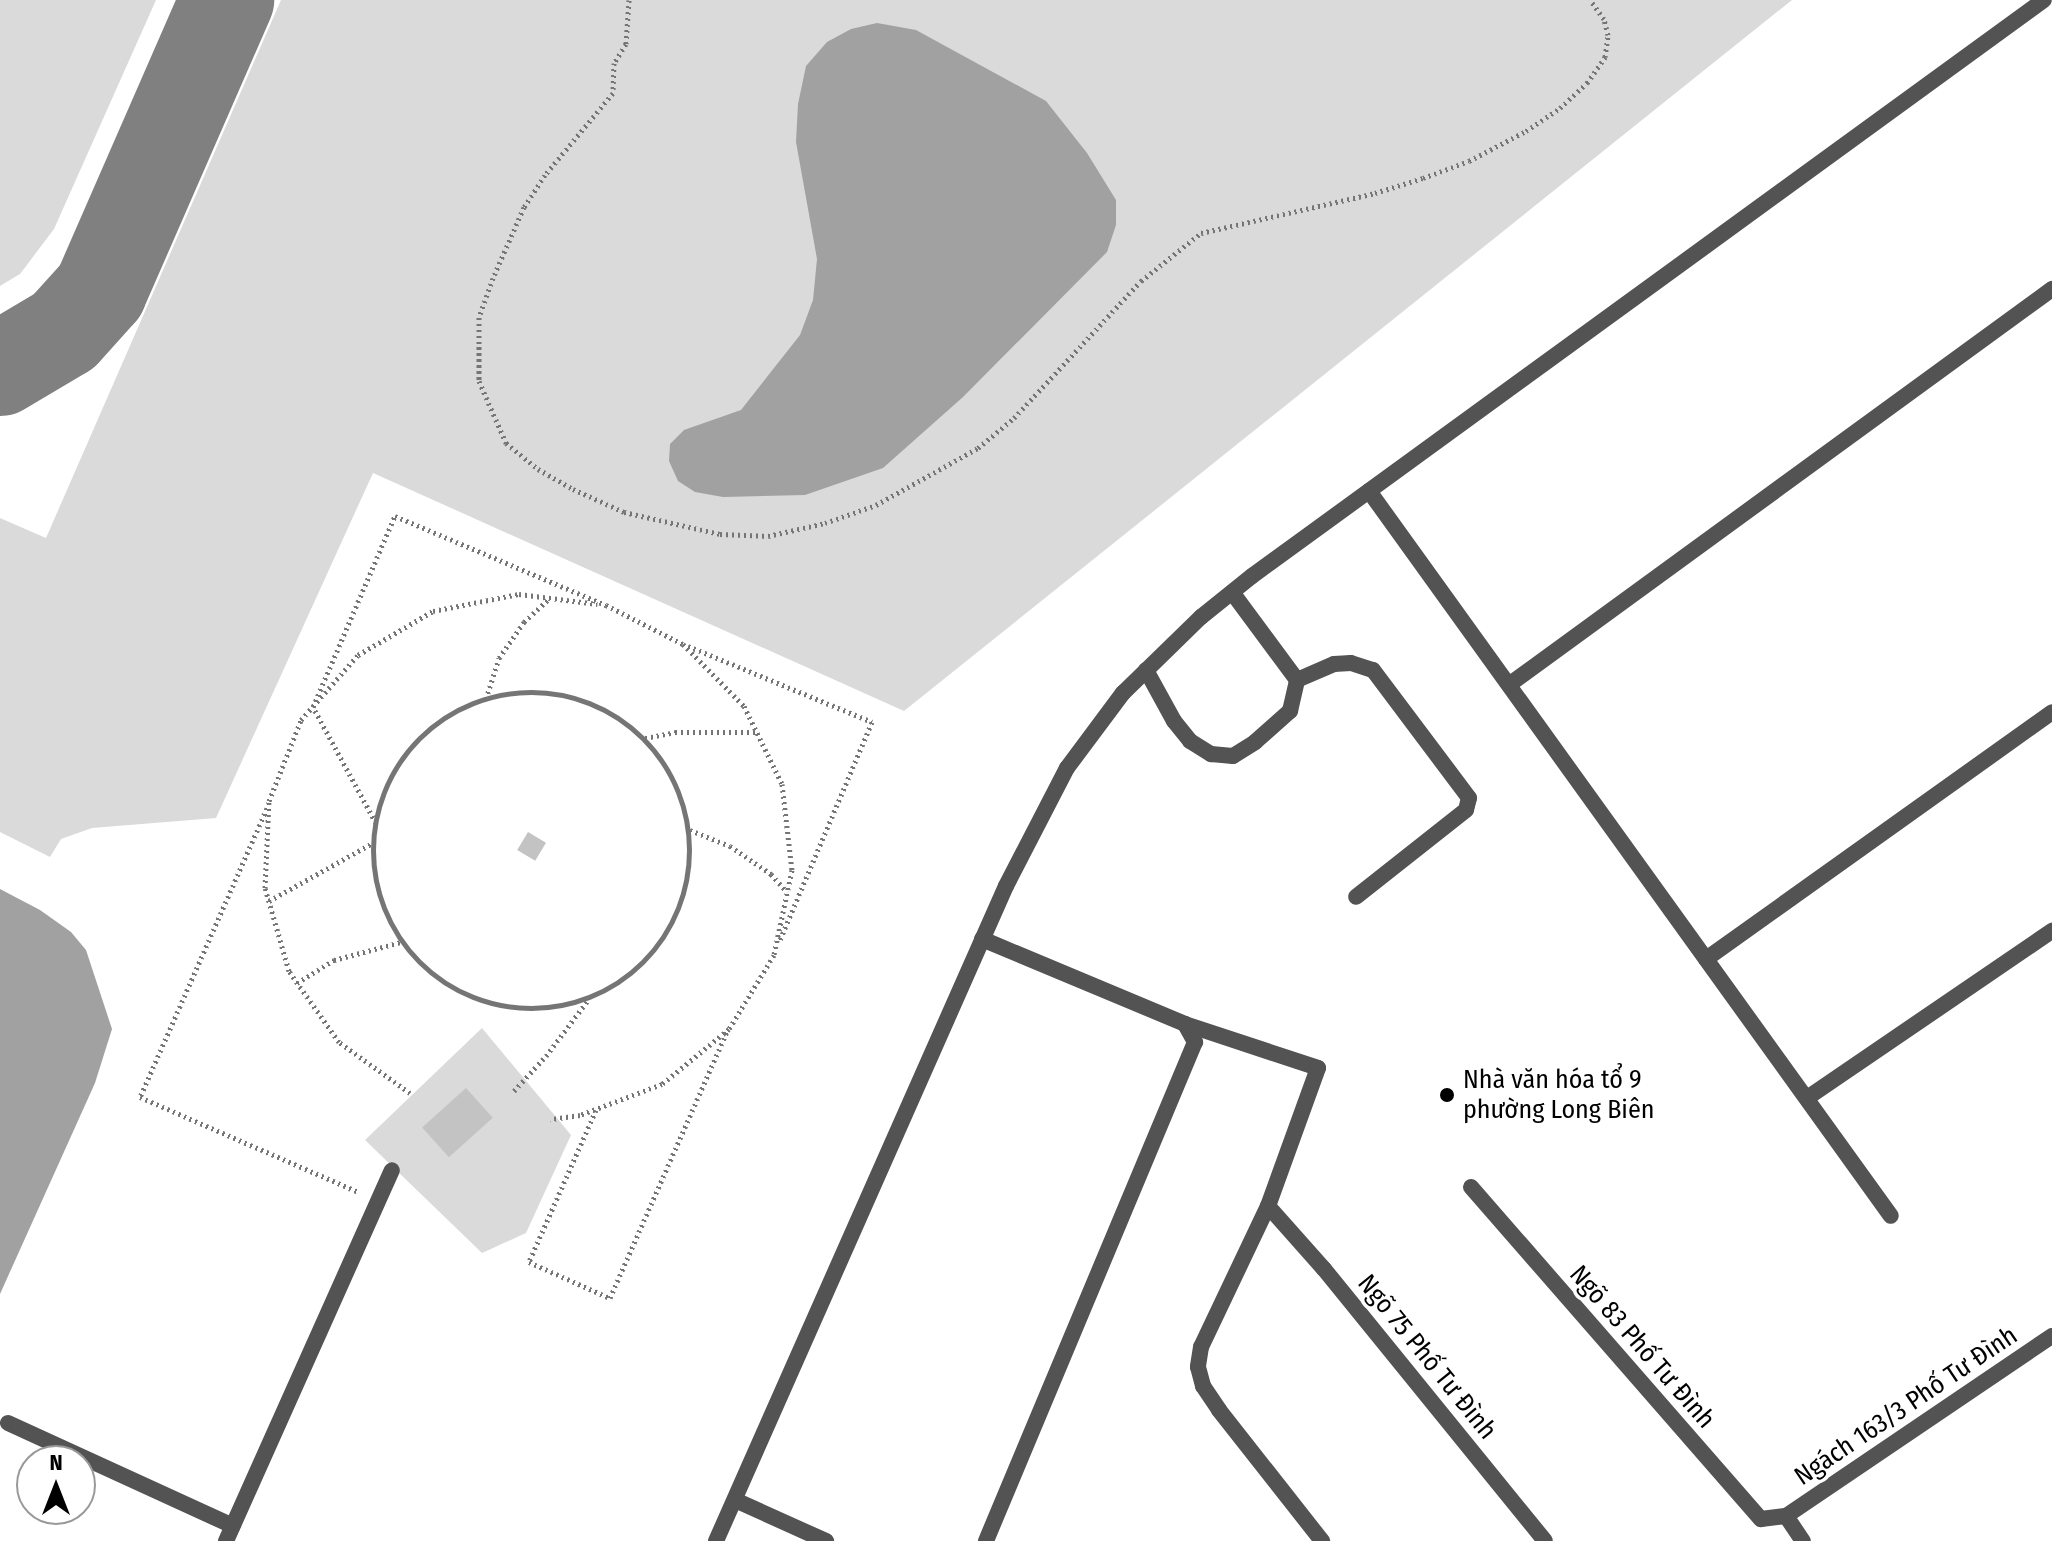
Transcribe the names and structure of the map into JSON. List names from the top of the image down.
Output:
{
  "streets": {
    "street": ["Ngõ 83 Phố Tư Đình", "Ngõ 75 Phố Tư Đình", "Ngách 163/3 Phố Tư Đình"]
  },
  "crossings": [
    ["Ngõ 83 Phố Tư Đình", "Ngách 163/3 Phố Tư Đình"]
  ],
  "places": ["Nhà văn hóa tổ 9 phường Long Biên"],
  "north": "top"
}
